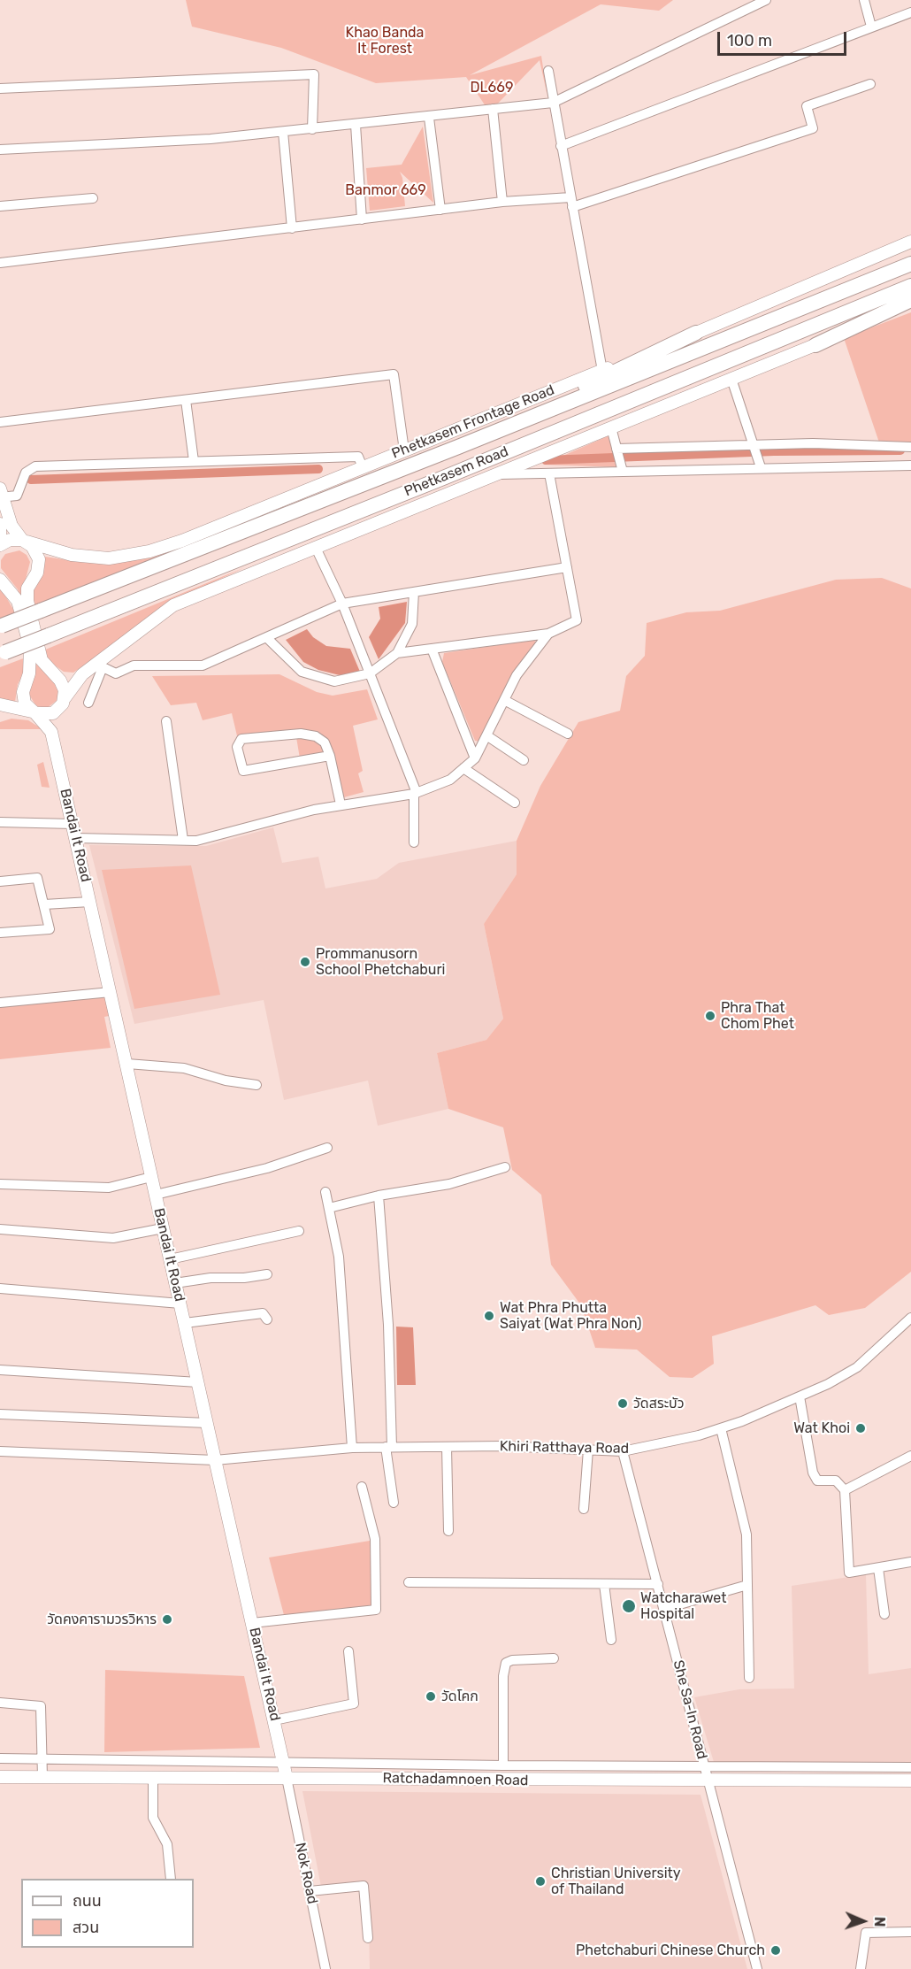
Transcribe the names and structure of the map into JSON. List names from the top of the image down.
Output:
{
  "streets": {
    "highway": ["Phetkasem Road"],
    "main road": ["Phetkasem Frontage Road", "Bandai It Road", "Ratchadamnoen Road"],
    "street": ["Khiri Ratthaya Road", "She Sa-In Road", "Nok Road"]
  },
  "crossings": [
    ["Bandai It Road", "Khiri Ratthaya Road"],
    ["Bandai It Road", "Ratchadamnoen Road"],
    ["Bandai It Road", "Nok Road"],
    ["Khiri Ratthaya Road", "She Sa-In Road"],
    ["She Sa-In Road", "Ratchadamnoen Road"],
    ["Ratchadamnoen Road", "Nok Road"]
  ],
  "parks": ["Khao Banda It Forest", "DL669", "Banmor 669"],
  "places": [
    "Prommanusorn School Phetchaburi",
    "Phra That Chom Phet",
    "Wat Phra Phutta Saiyat (Wat Phra Non)",
    "วัดสระบัว",
    "Wat Khoi",
    "Watcharawet Hospital",
    "วัดคงคารามวรวิหาร",
    "วัดโคก",
    "Christian University of Thailand",
    "Phetchaburi Chinese Church"
  ],
  "legend": ["ถนน", "สวน"],
  "scale_bar": "100 m",
  "north": "right"
}
